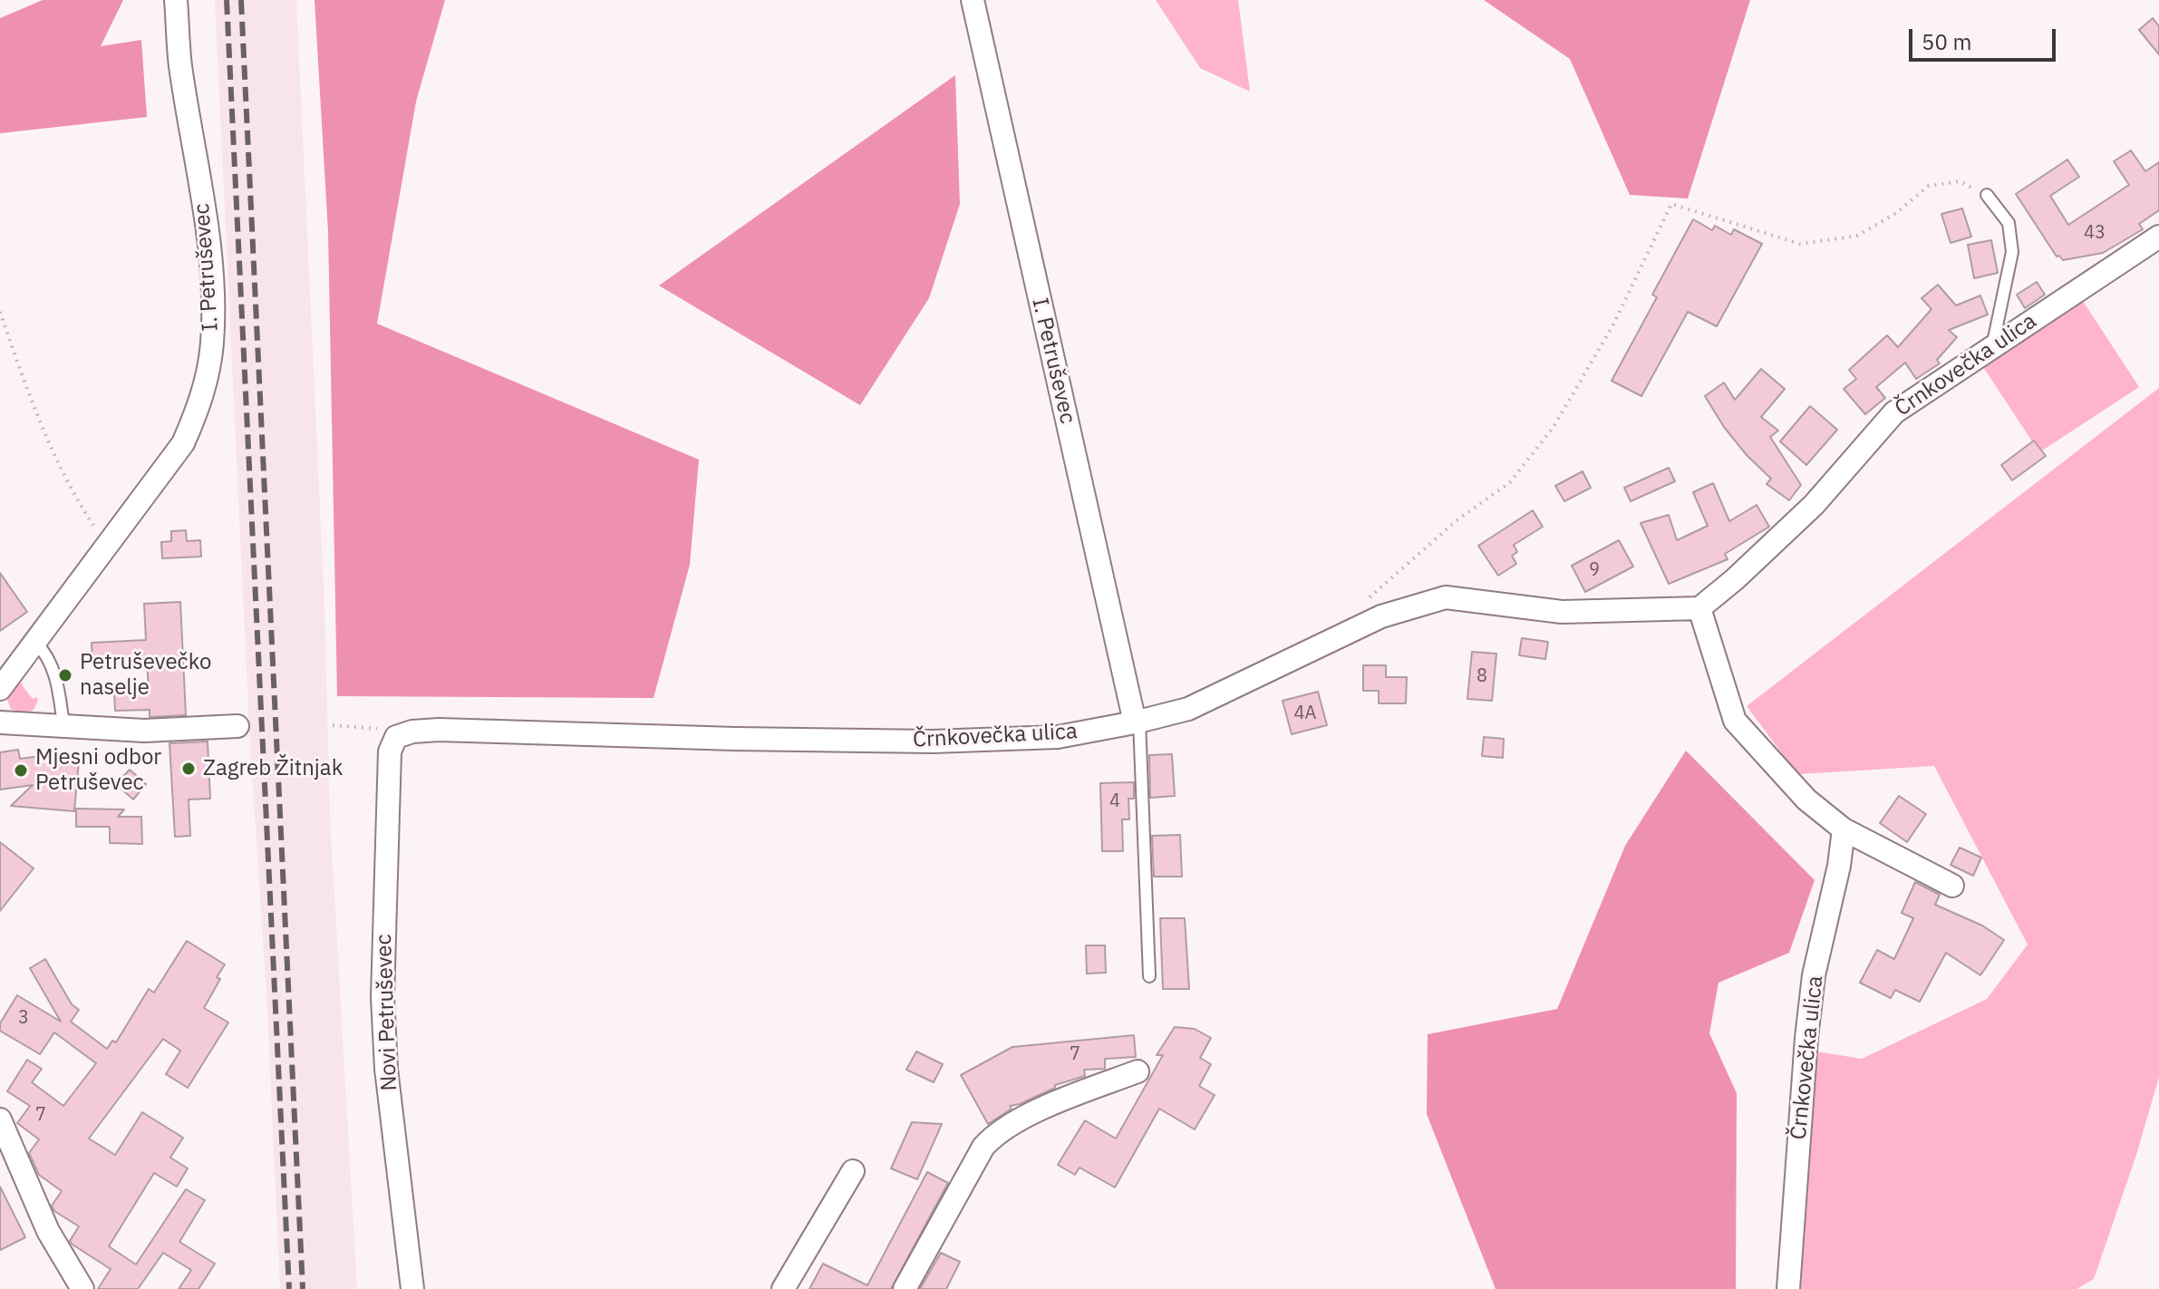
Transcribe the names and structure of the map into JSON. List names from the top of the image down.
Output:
{
  "streets": {
    "street": ["I. Petruševec", "Črnkovečka ulica", "Novi Petruševec"]
  },
  "crossings": [
    ["I. Petruševec", "Črnkovečka ulica"],
    ["Črnkovečka ulica", "Novi Petruševec"]
  ],
  "places": ["Petruševečko naselje", "Zagreb Žitnjak", "Mjesni odbor Petruševec"],
  "house_numbers": [
    "43",
    "9",
    "8",
    "4A",
    "4",
    "3",
    "7",
    "7"
  ],
  "scale_bar": "50 m"
}
